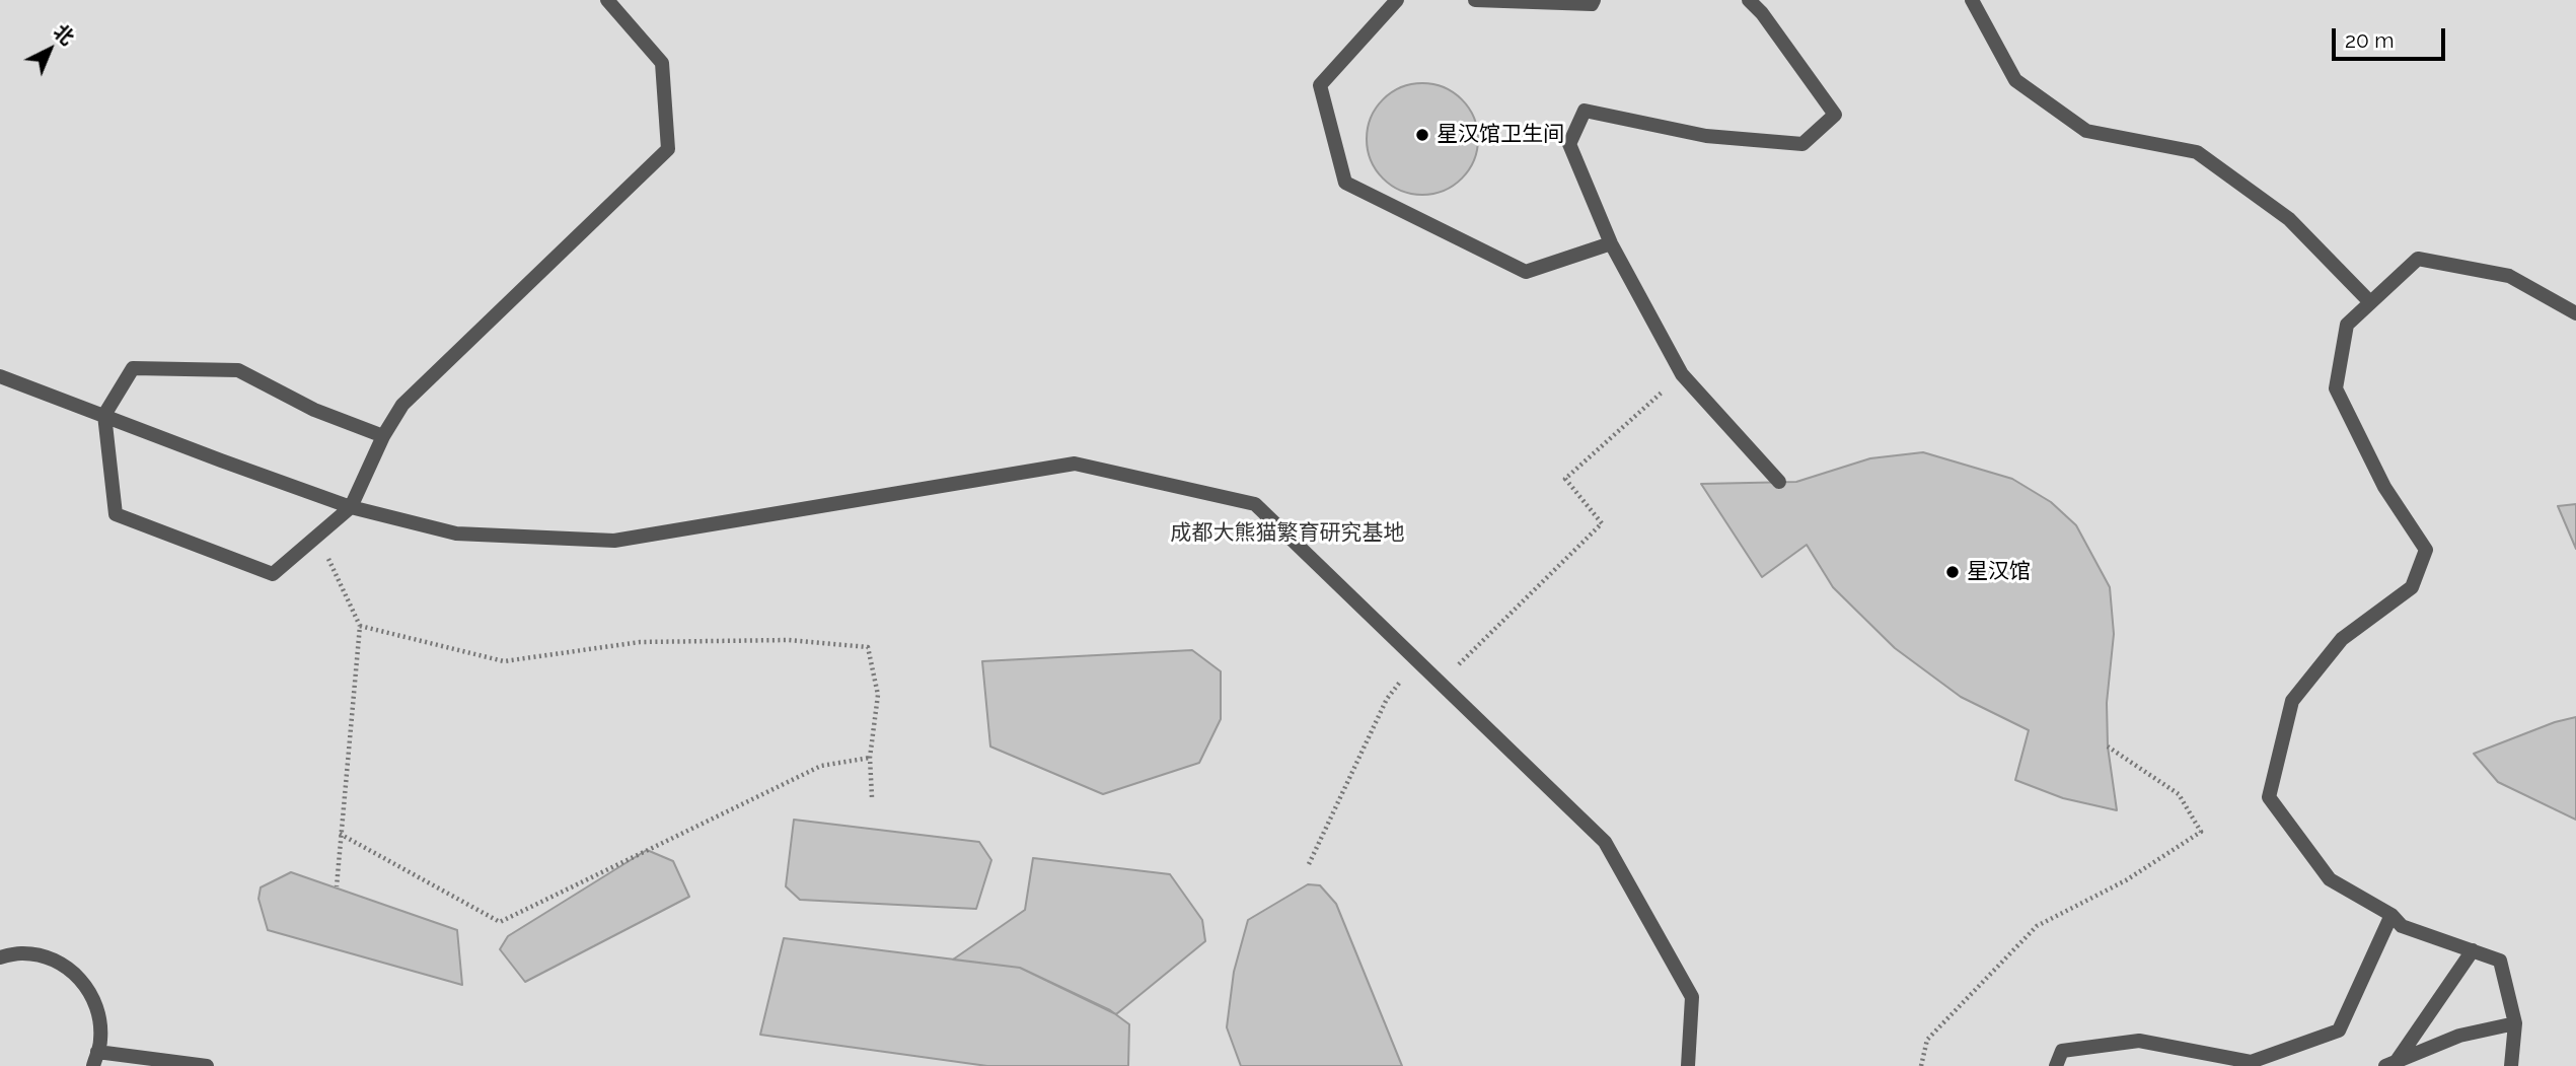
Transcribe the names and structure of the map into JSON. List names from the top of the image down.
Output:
{
  "parks": ["成都大熊猫繁育研究基地"],
  "places": ["星汉馆卫生间", "星汉馆"],
  "scale_bar": "20 m",
  "north": "top right"
}
